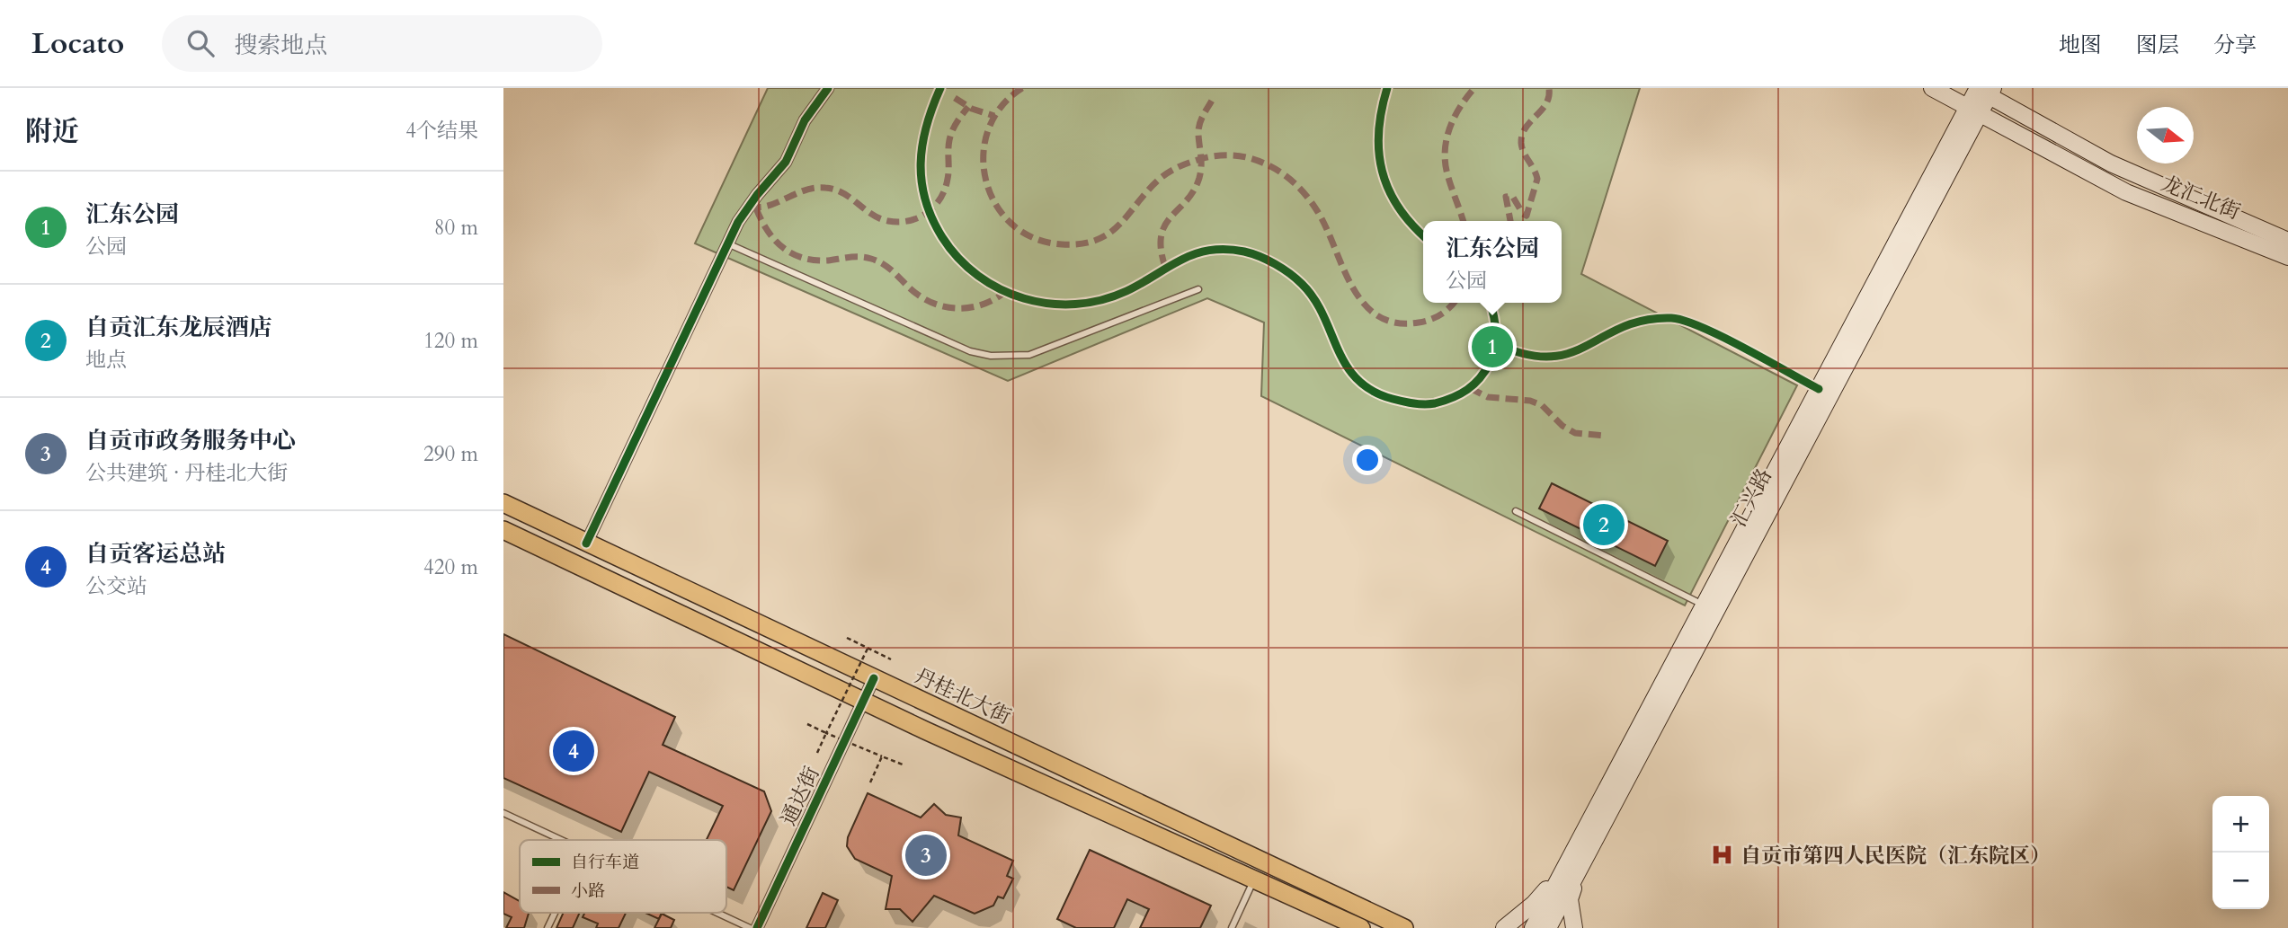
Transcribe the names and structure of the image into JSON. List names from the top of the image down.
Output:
{
  "streets": {
    "main road": ["龙汇北街", "丹桂北大街"],
    "street": ["通达街"]
  },
  "crossings": [
    ["丹桂北大街", "通达街"]
  ],
  "places": {
    "hospital": ["自贡市第四人民医院（汇东院区）"]
  },
  "legend": ["自行车道", "小路"],
  "north": "right",
  "page": {
    "header": "Locato",
    "search": "搜索地点",
    "nav": ["地图", "图层", "分享"],
    "heading": ["附近", "4个结果"],
    "list": [
      {
        "mark": "1",
        "name": "汇东公园",
        "note": "公园",
        "value": "80 m"
      },
      {
        "mark": "2",
        "name": "自贡汇东龙辰酒店",
        "note": "地点",
        "value": "120 m"
      },
      {
        "mark": "3",
        "name": "自贡市政务服务中心",
        "note": "公共建筑 · 丹桂北大街",
        "value": "290 m"
      },
      {
        "mark": "4",
        "name": "自贡客运总站",
        "note": "公交站",
        "value": "420 m"
      }
    ],
    "popup": ["汇东公园", "公园"],
    "pins": [
      "1",
      "2",
      "4",
      "3"
    ],
    "map_buttons": ["+", "−"]
  }
}
